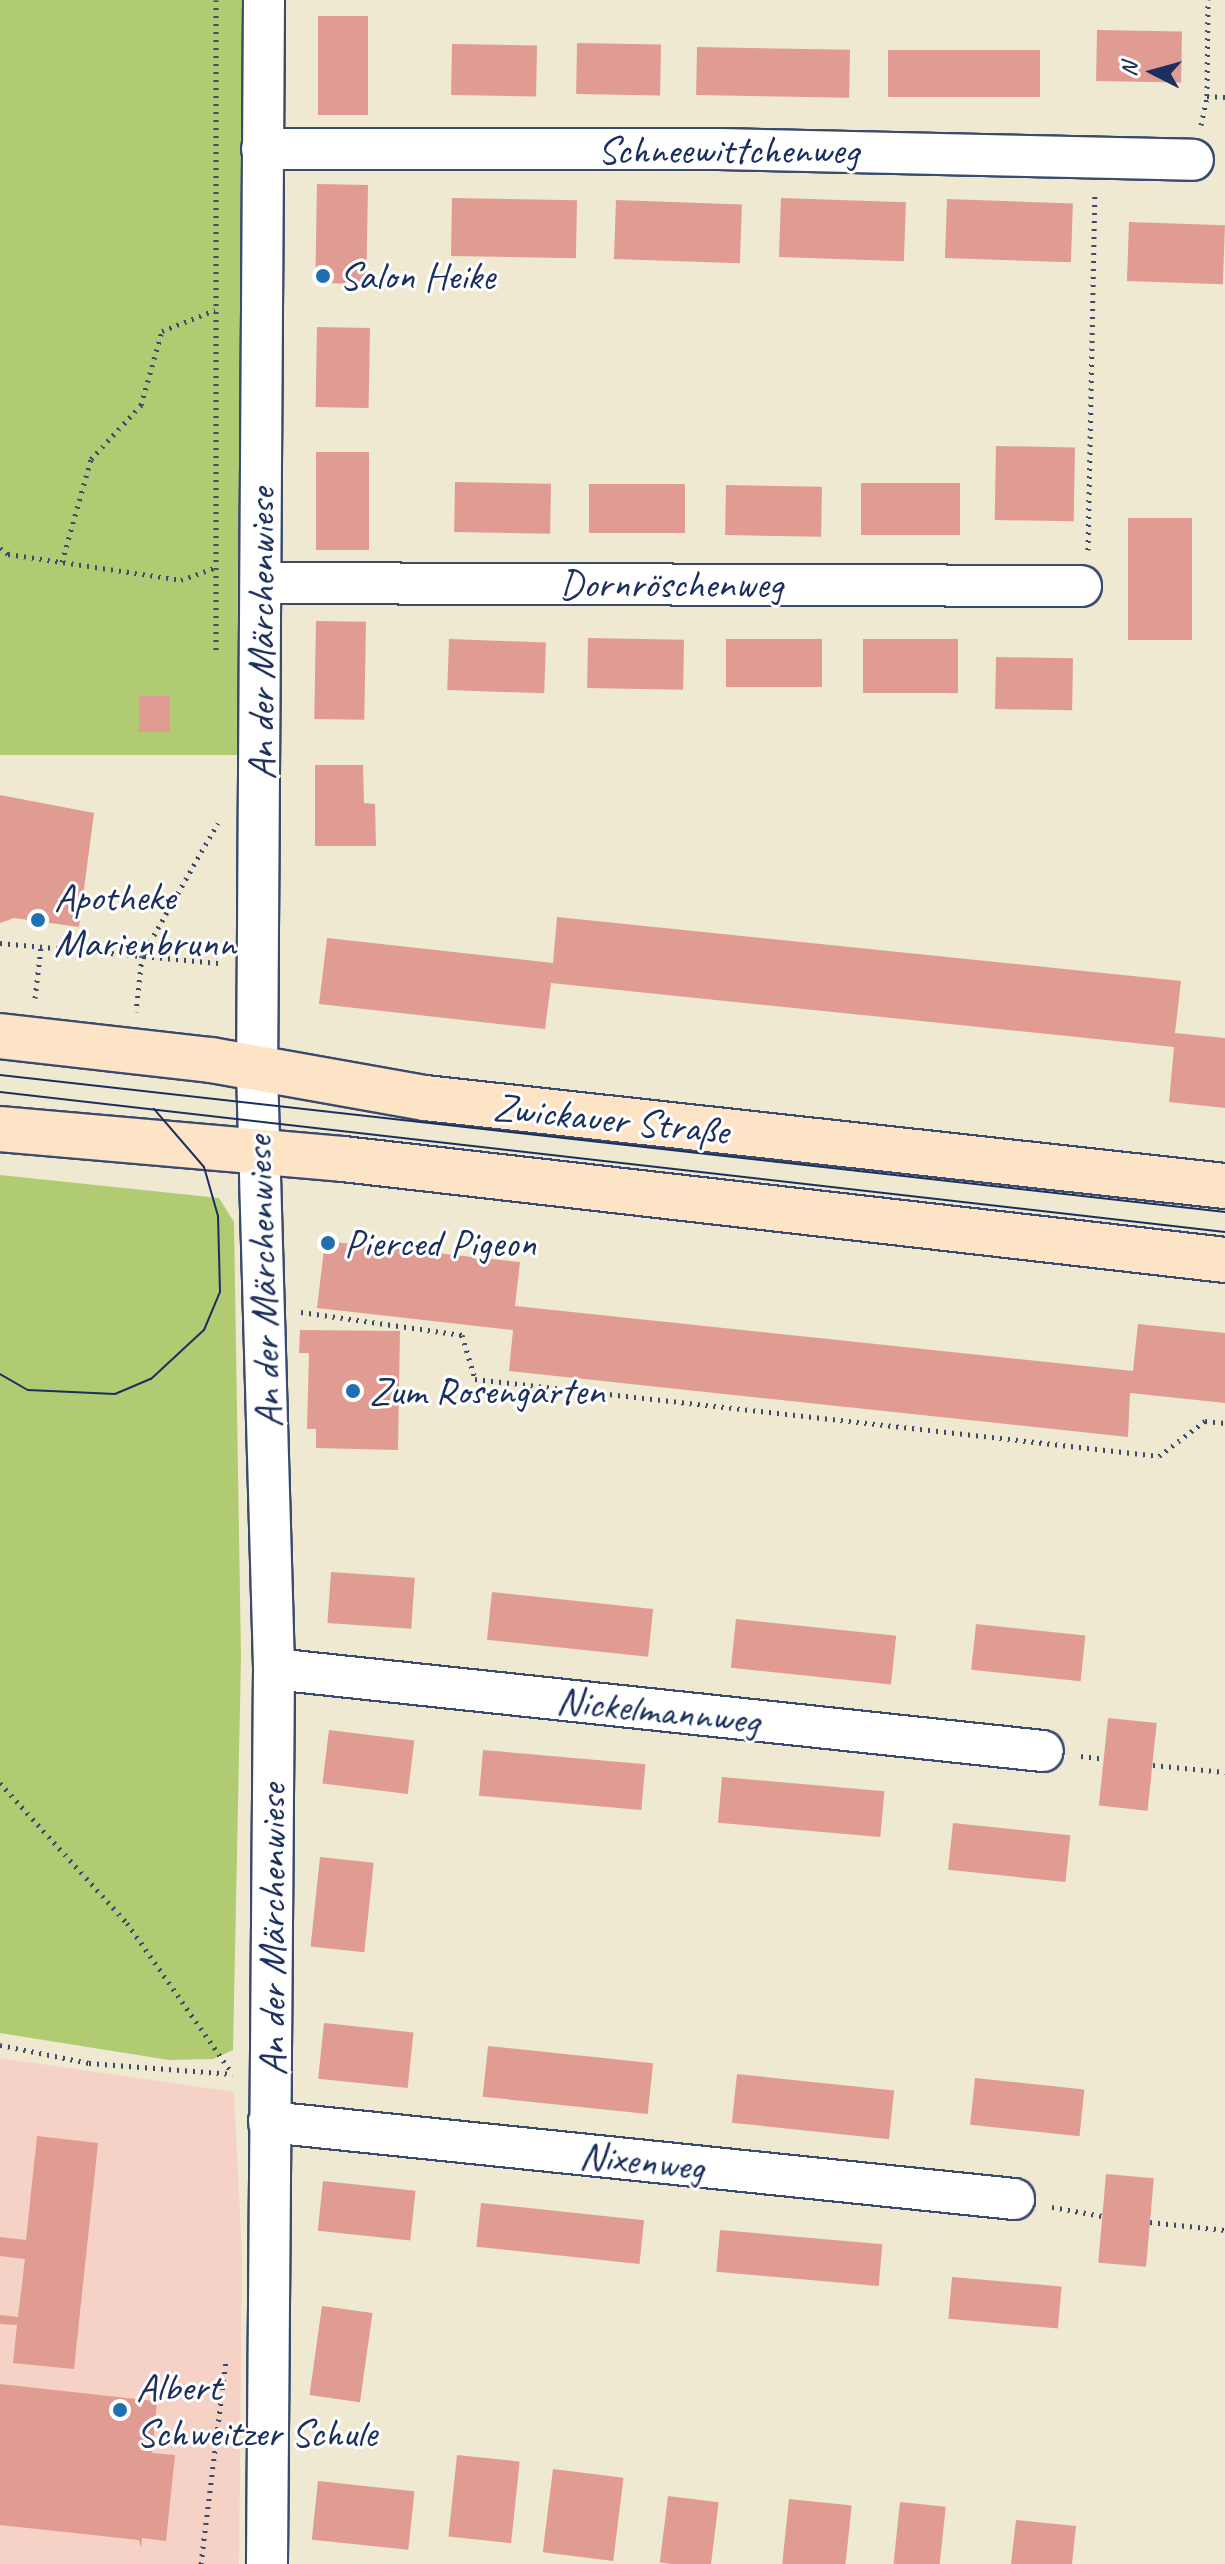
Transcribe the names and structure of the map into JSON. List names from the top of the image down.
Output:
{
  "streets": {
    "main road": ["Zwickauer Straße"],
    "street": [
      "Schneewittchenweg",
      "Dornröschenweg",
      "An der Märchenwiese",
      "Nickelmannweg",
      "Nixenweg"
    ]
  },
  "crossings": [
    ["Schneewittchenweg", "An der Märchenwiese"],
    ["Dornröschenweg", "An der Märchenwiese"],
    ["An der Märchenwiese", "Zwickauer Straße"],
    ["An der Märchenwiese", "Nickelmannweg"],
    ["An der Märchenwiese", "Nixenweg"]
  ],
  "places": [
    "Salon Heike",
    "Apotheke Marienbrunn",
    "Pierced Pigeon",
    "Zum Rosengarten",
    "Albert Schweitzer Schule"
  ],
  "north": "left"
}
